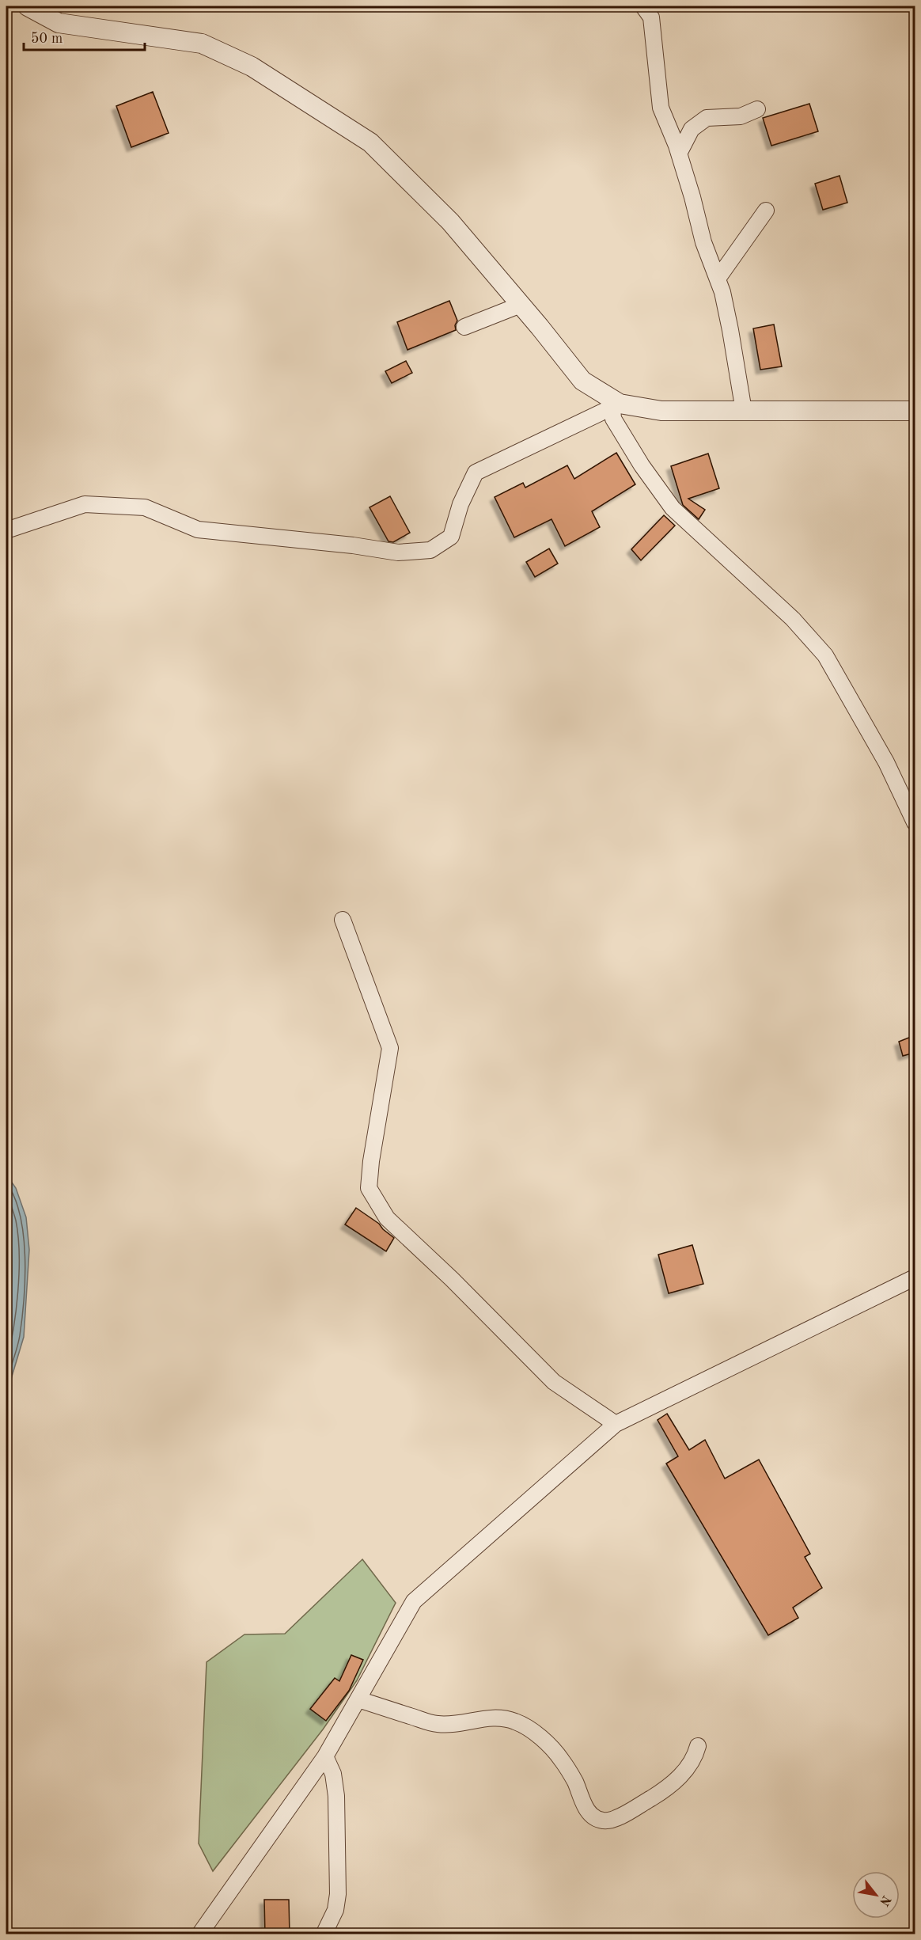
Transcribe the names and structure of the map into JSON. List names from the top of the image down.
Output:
{
  "scale_bar": "50 m",
  "north": "bottom right"
}
